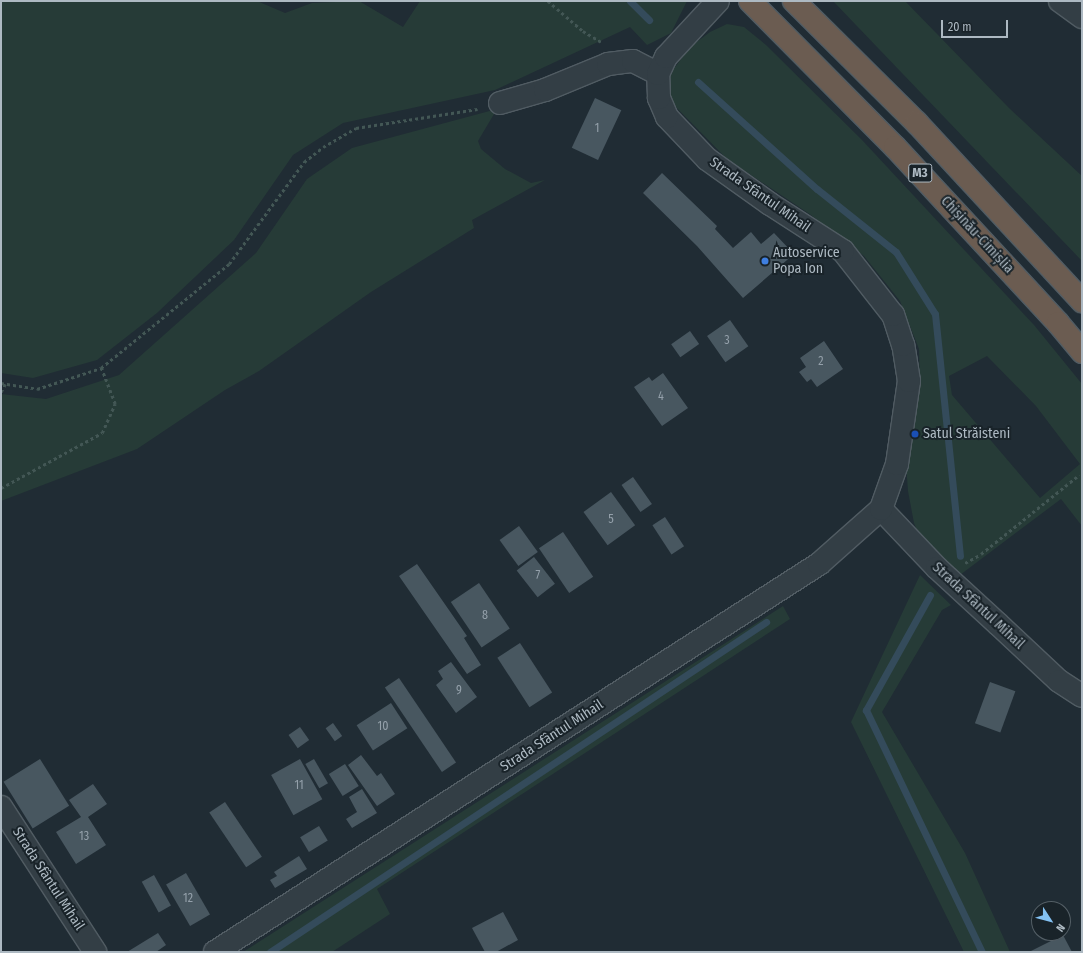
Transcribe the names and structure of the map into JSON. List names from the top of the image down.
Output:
{
  "streets": {
    "highway": ["M3", "Chișinău-Cimișlia"],
    "street": ["Strada Sfântul Mihail"]
  },
  "places": ["Autoservice Popa Ion", "Satul Străisteni"],
  "house_numbers": [
    "1",
    "3",
    "2",
    "4",
    "5",
    "7",
    "8",
    "9",
    "10",
    "11",
    "13",
    "12"
  ],
  "scale_bar": "20 m",
  "north": "bottom right"
}
